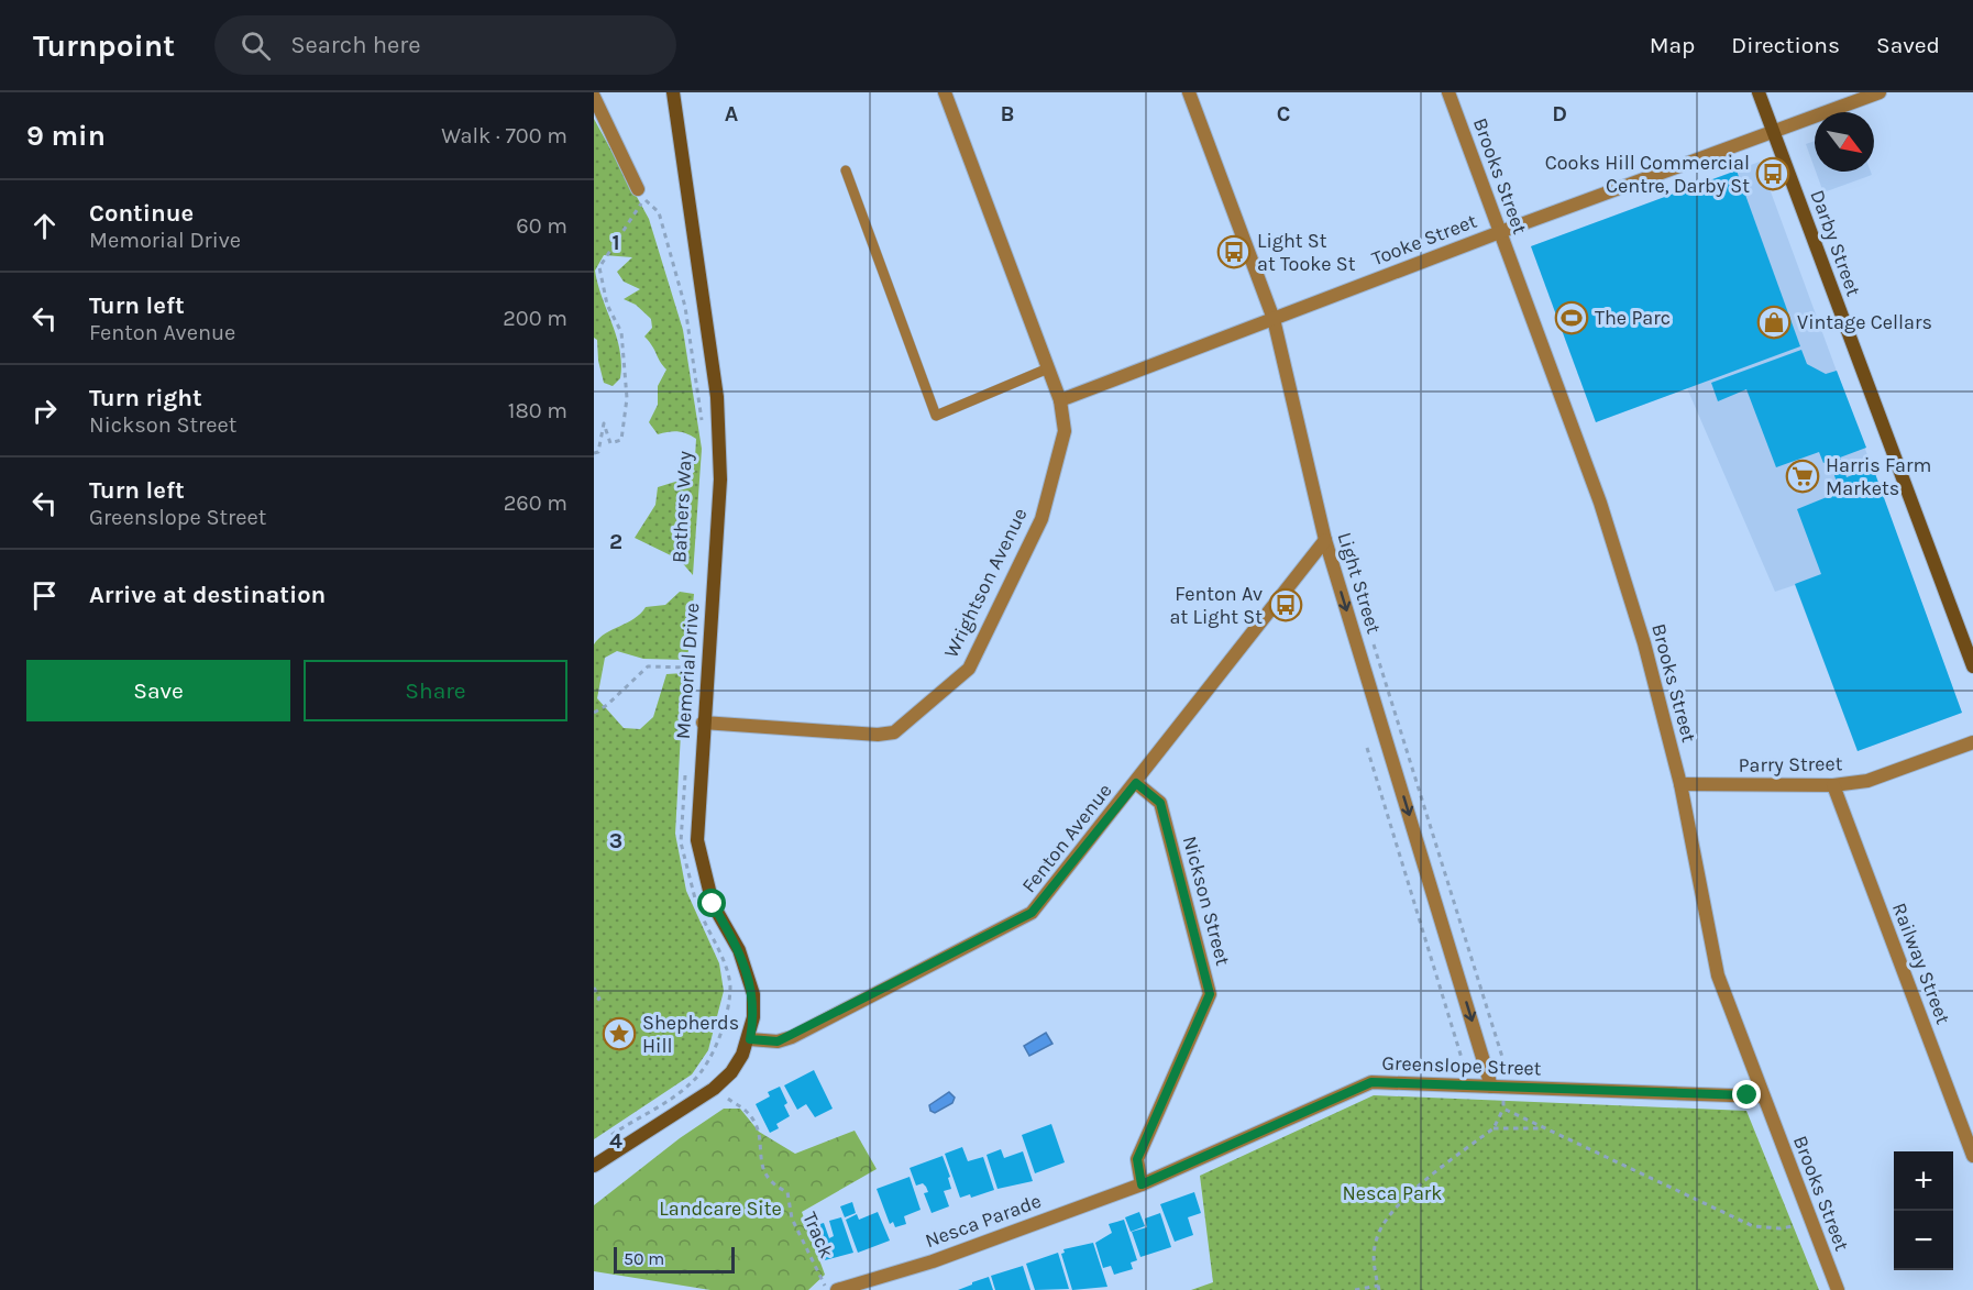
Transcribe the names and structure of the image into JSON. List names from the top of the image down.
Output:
{
  "streets": {
    "main road": ["Darby Street", "Memorial Drive"],
    "street": [
      "Brooks Street",
      "Tooke Street",
      "Wrightson Avenue",
      "Light Street",
      "Parry Street",
      "Fenton Avenue",
      "Nickson Street",
      "Railway Street",
      "Greenslope Street",
      "Nesca Parade"
    ],
    "path": ["Bathers Way", "Track"]
  },
  "crossings": [
    ["Brooks Street", "Tooke Street"],
    ["Brooks Street", "Parry Street"],
    ["Brooks Street", "Greenslope Street"],
    ["Tooke Street", "Darby Street"],
    ["Tooke Street", "Wrightson Avenue"],
    ["Tooke Street", "Light Street"],
    ["Wrightson Avenue", "Memorial Drive"],
    ["Light Street", "Fenton Avenue"],
    ["Light Street", "Greenslope Street"],
    ["Memorial Drive", "Fenton Avenue"],
    ["Parry Street", "Railway Street"],
    ["Fenton Avenue", "Nickson Street"],
    ["Nickson Street", "Greenslope Street"],
    ["Nickson Street", "Nesca Parade"],
    ["Greenslope Street", "Nesca Parade"]
  ],
  "one_way": ["Light Street"],
  "parks": ["Nesca Park", "Landcare Site"],
  "places": {
    "bus stop": ["Cooks Hill Commercial Centre, Darby St", "Light St at Tooke St", "Fenton Av at Light St"],
    "sports": ["The Parc"],
    "shop": ["Vintage Cellars"],
    "supermarket": ["Harris Farm Markets"],
    "place": ["Shepherds Hill"]
  },
  "scale_bar": "50 m",
  "north": "bottom right",
  "page": {
    "header": "Turnpoint",
    "search": "Search here",
    "nav": ["Map", "Directions", "Saved"],
    "heading": ["9 min", "Walk · 700 m"],
    "list": [
      ["Continue", "Memorial Drive", "60 m"],
      ["Turn left", "Fenton Avenue", "200 m"],
      ["Turn right", "Nickson Street", "180 m"],
      ["Turn left", "Greenslope Street", "260 m"],
      "Arrive at destination"
    ],
    "buttons": ["Save", "Share"],
    "map_buttons": ["+", "−"],
    "scale": "50 m"
  },
  "grid": {
    "columns": [
      "A",
      "B",
      "C",
      "D"
    ],
    "rows": [
      "1",
      "2",
      "3",
      "4"
    ]
  }
}
